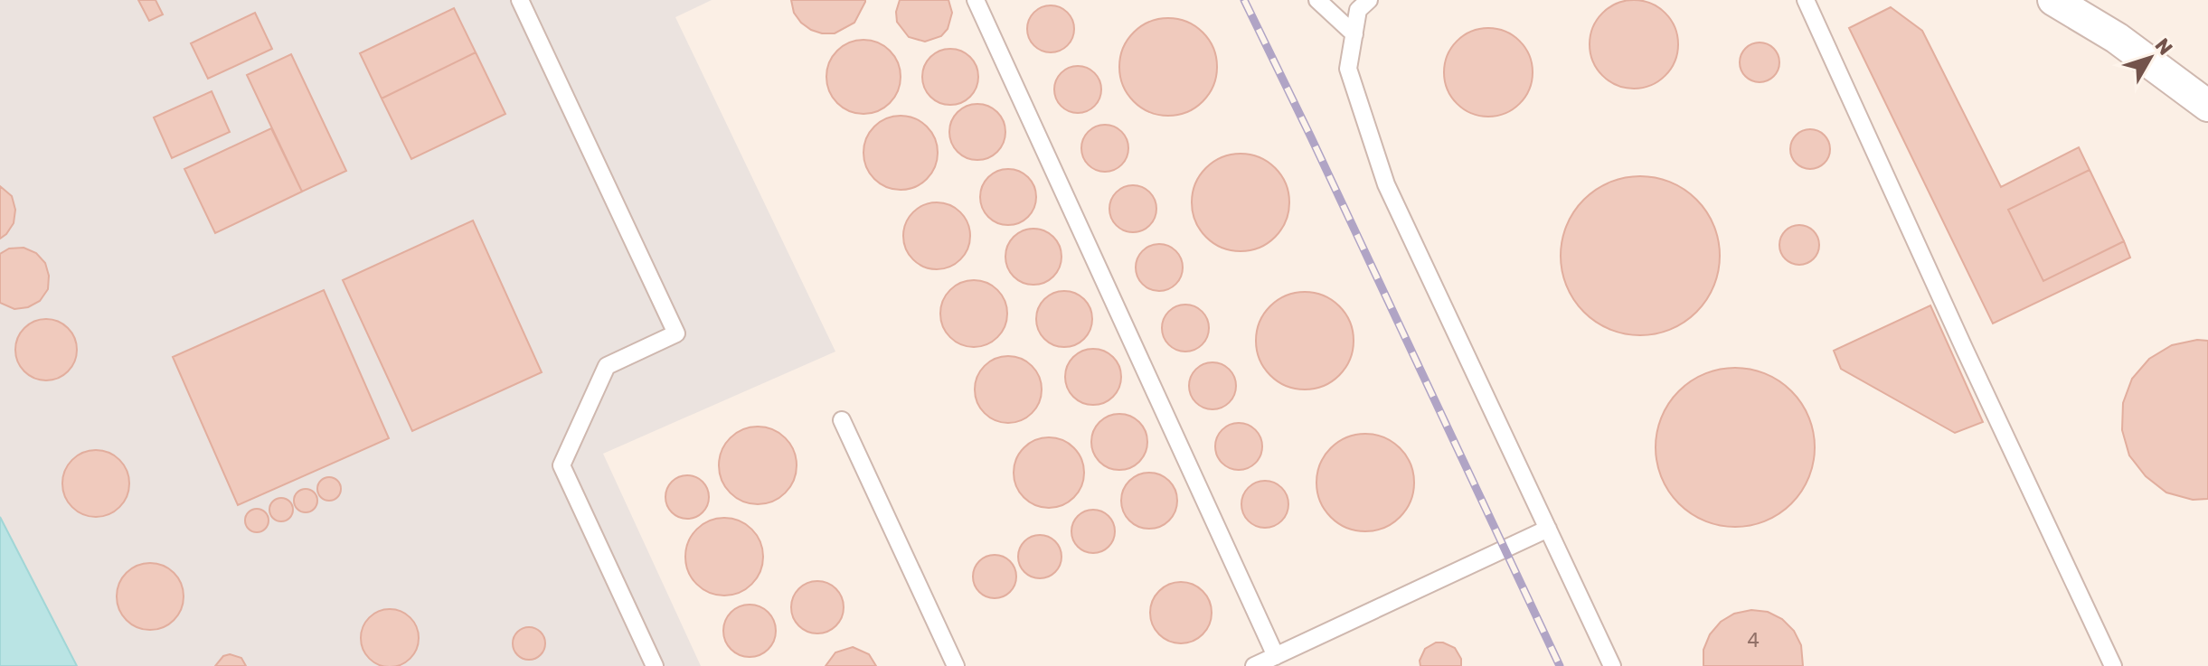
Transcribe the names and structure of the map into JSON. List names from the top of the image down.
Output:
{
  "house_numbers": ["4"],
  "north": "top right"
}
